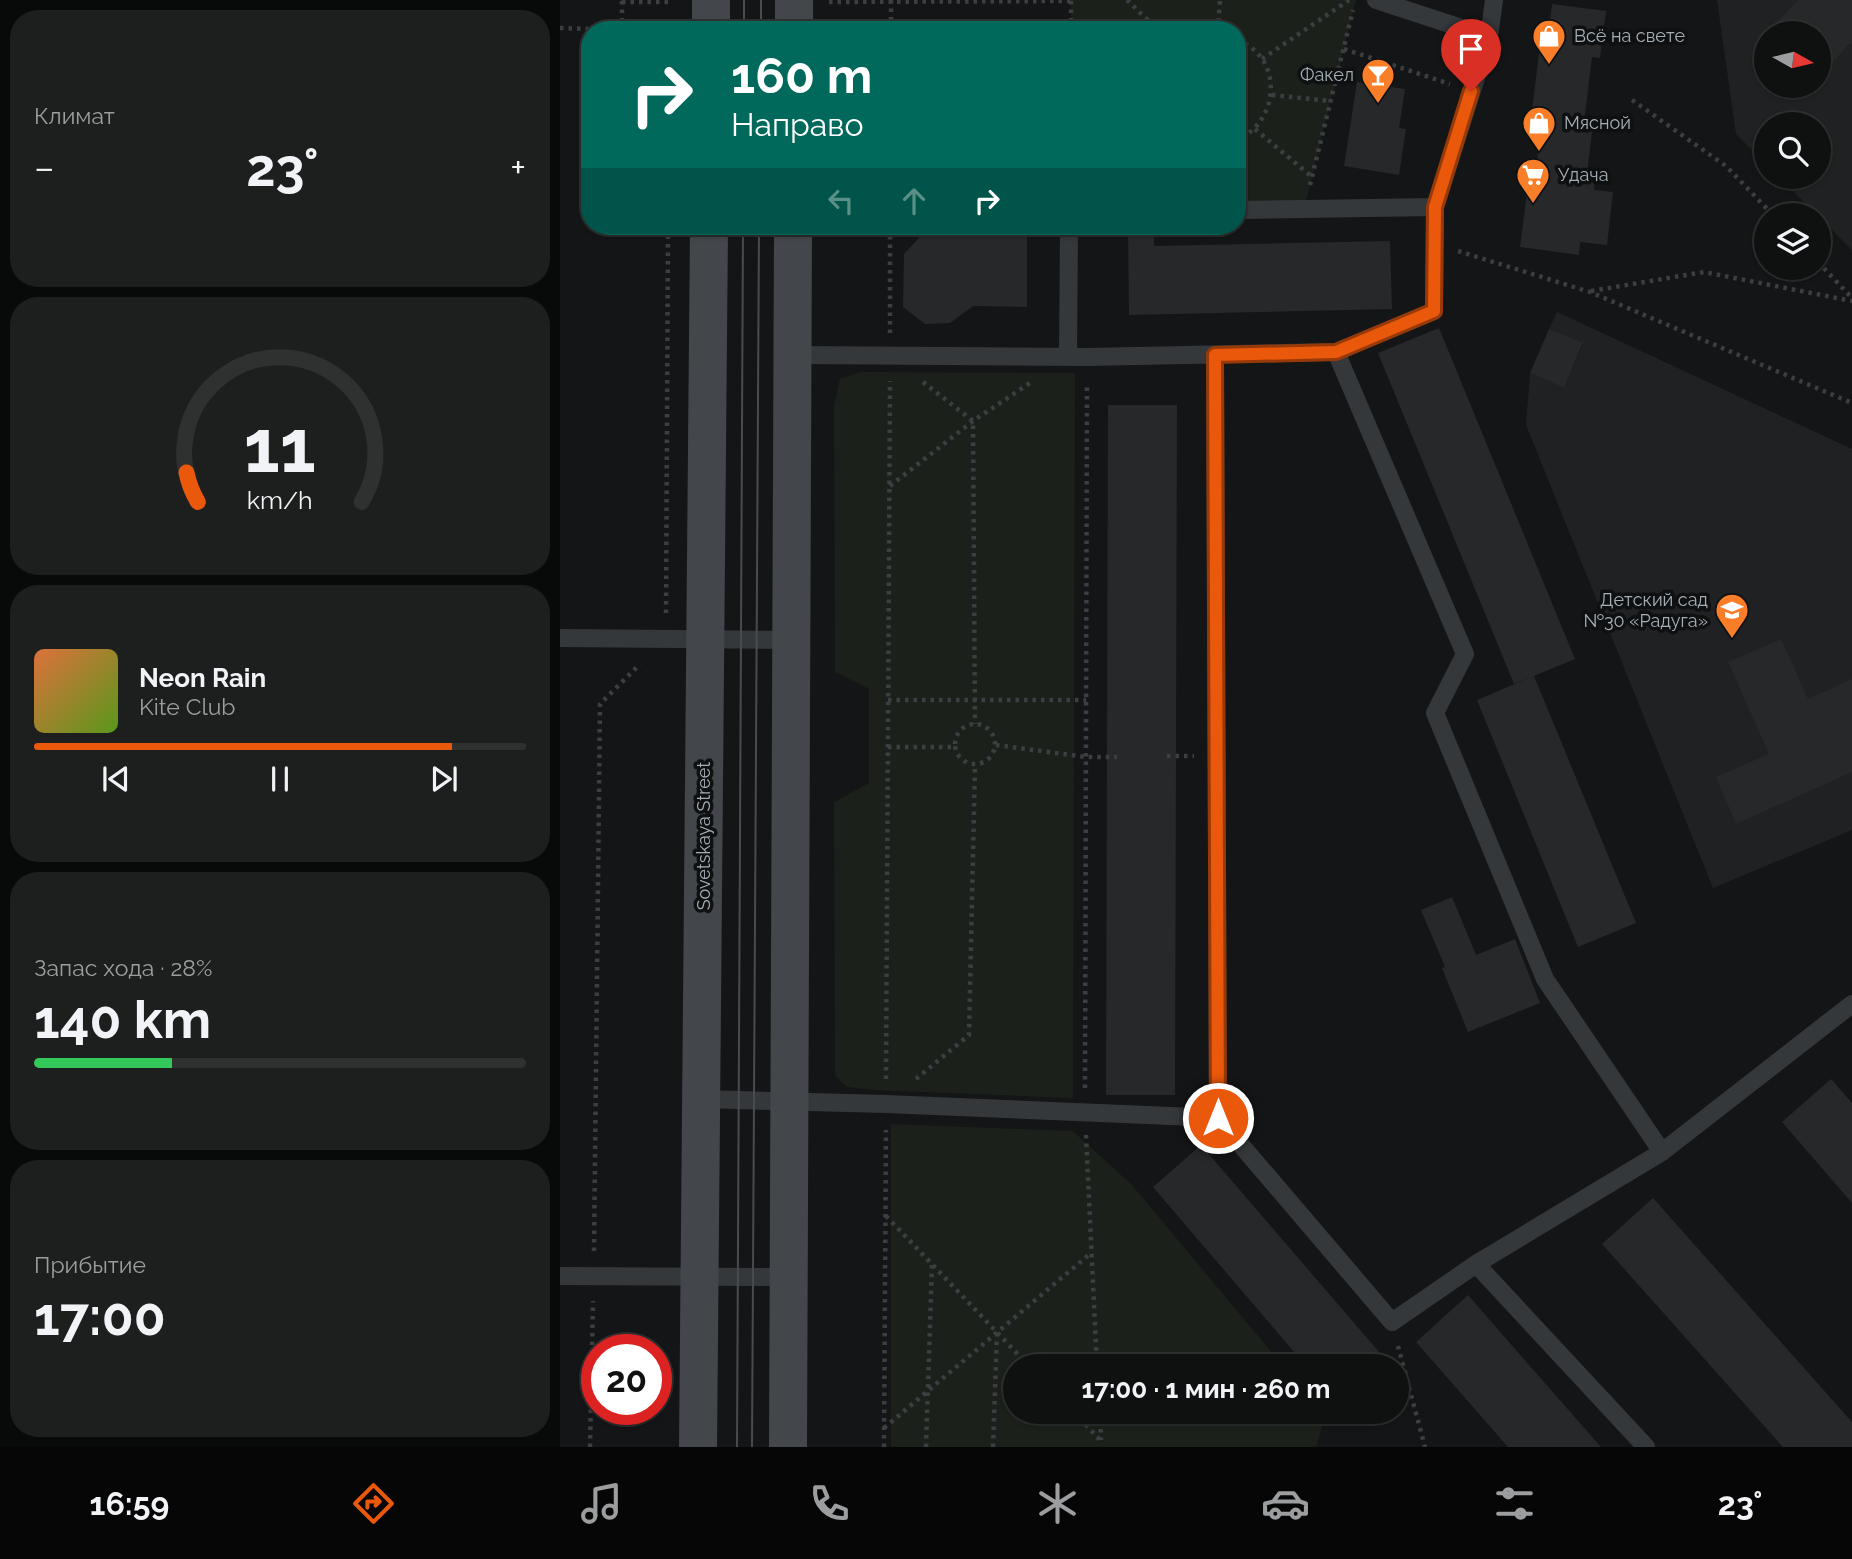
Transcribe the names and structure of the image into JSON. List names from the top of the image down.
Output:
{
  "streets": {
    "main road": ["Sovetskaya Street"]
  },
  "places": {
    "shop": ["Всё на свете", "Мясной"],
    "bar": ["Факел"],
    "supermarket": ["Удача"],
    "school or university": ["Детский сад №30 «Радуга»"]
  },
  "north": "right",
  "page": {
    "tile": [
      "Климат",
      ["Запас хода · 28%", "140 km"],
      ["Прибытие", "17:00"]
    ],
    "turn": ["160 m", "Направо"],
    "heat": ["−", "23°", "+"],
    "song": ["Neon Rain", "Kite Club"],
    "limit": "20",
    "trip": "17:00 · 1 мин · 260 m",
    "tabs": ["16:59", "23°"],
    "gauge": ["11", "km/h"]
  }
}
